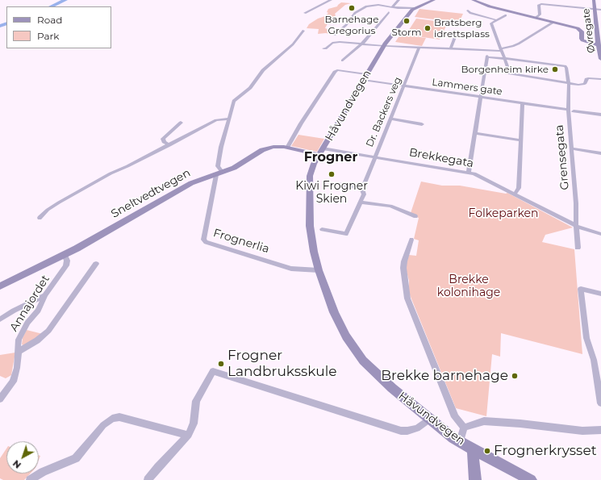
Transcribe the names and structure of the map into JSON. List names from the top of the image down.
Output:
{
  "streets": {
    "main road": ["Øvregate", "Håvundvegen", "Sneltvedtvegen"],
    "street": [
      "Lammers gate",
      "Dr. Backers veg",
      "Grensegata",
      "Brekkegata",
      "Frognerlia",
      "Annajordet"
    ]
  },
  "crossings": [
    ["Lammers gate", "Håvundvegen"],
    ["Lammers gate", "Dr. Backers veg"],
    ["Lammers gate", "Grensegata"],
    ["Lammers gate", "Sneltvedtvegen"],
    ["Håvundvegen", "Brekkegata"],
    ["Håvundvegen", "Sneltvedtvegen"],
    ["Håvundvegen", "Frognerlia"],
    ["Dr. Backers veg", "Brekkegata"],
    ["Grensegata", "Brekkegata"],
    ["Brekkegata", "Sneltvedtvegen"],
    ["Sneltvedtvegen", "Frognerlia"],
    ["Sneltvedtvegen", "Annajordet"]
  ],
  "districts": ["Frogner"],
  "parks": ["Folkeparken", "Brekke kolonihage"],
  "places": [
    "Barnehage Gregorius",
    "Storm",
    "Bratsberg idrettsplass",
    "Borgenheim kirke",
    "Kiwi Frogner Skien",
    "Frogner Landbruksskule",
    "Brekke barnehage",
    "Frognerkrysset"
  ],
  "legend": ["Road", "Park"],
  "north": "bottom left"
}
